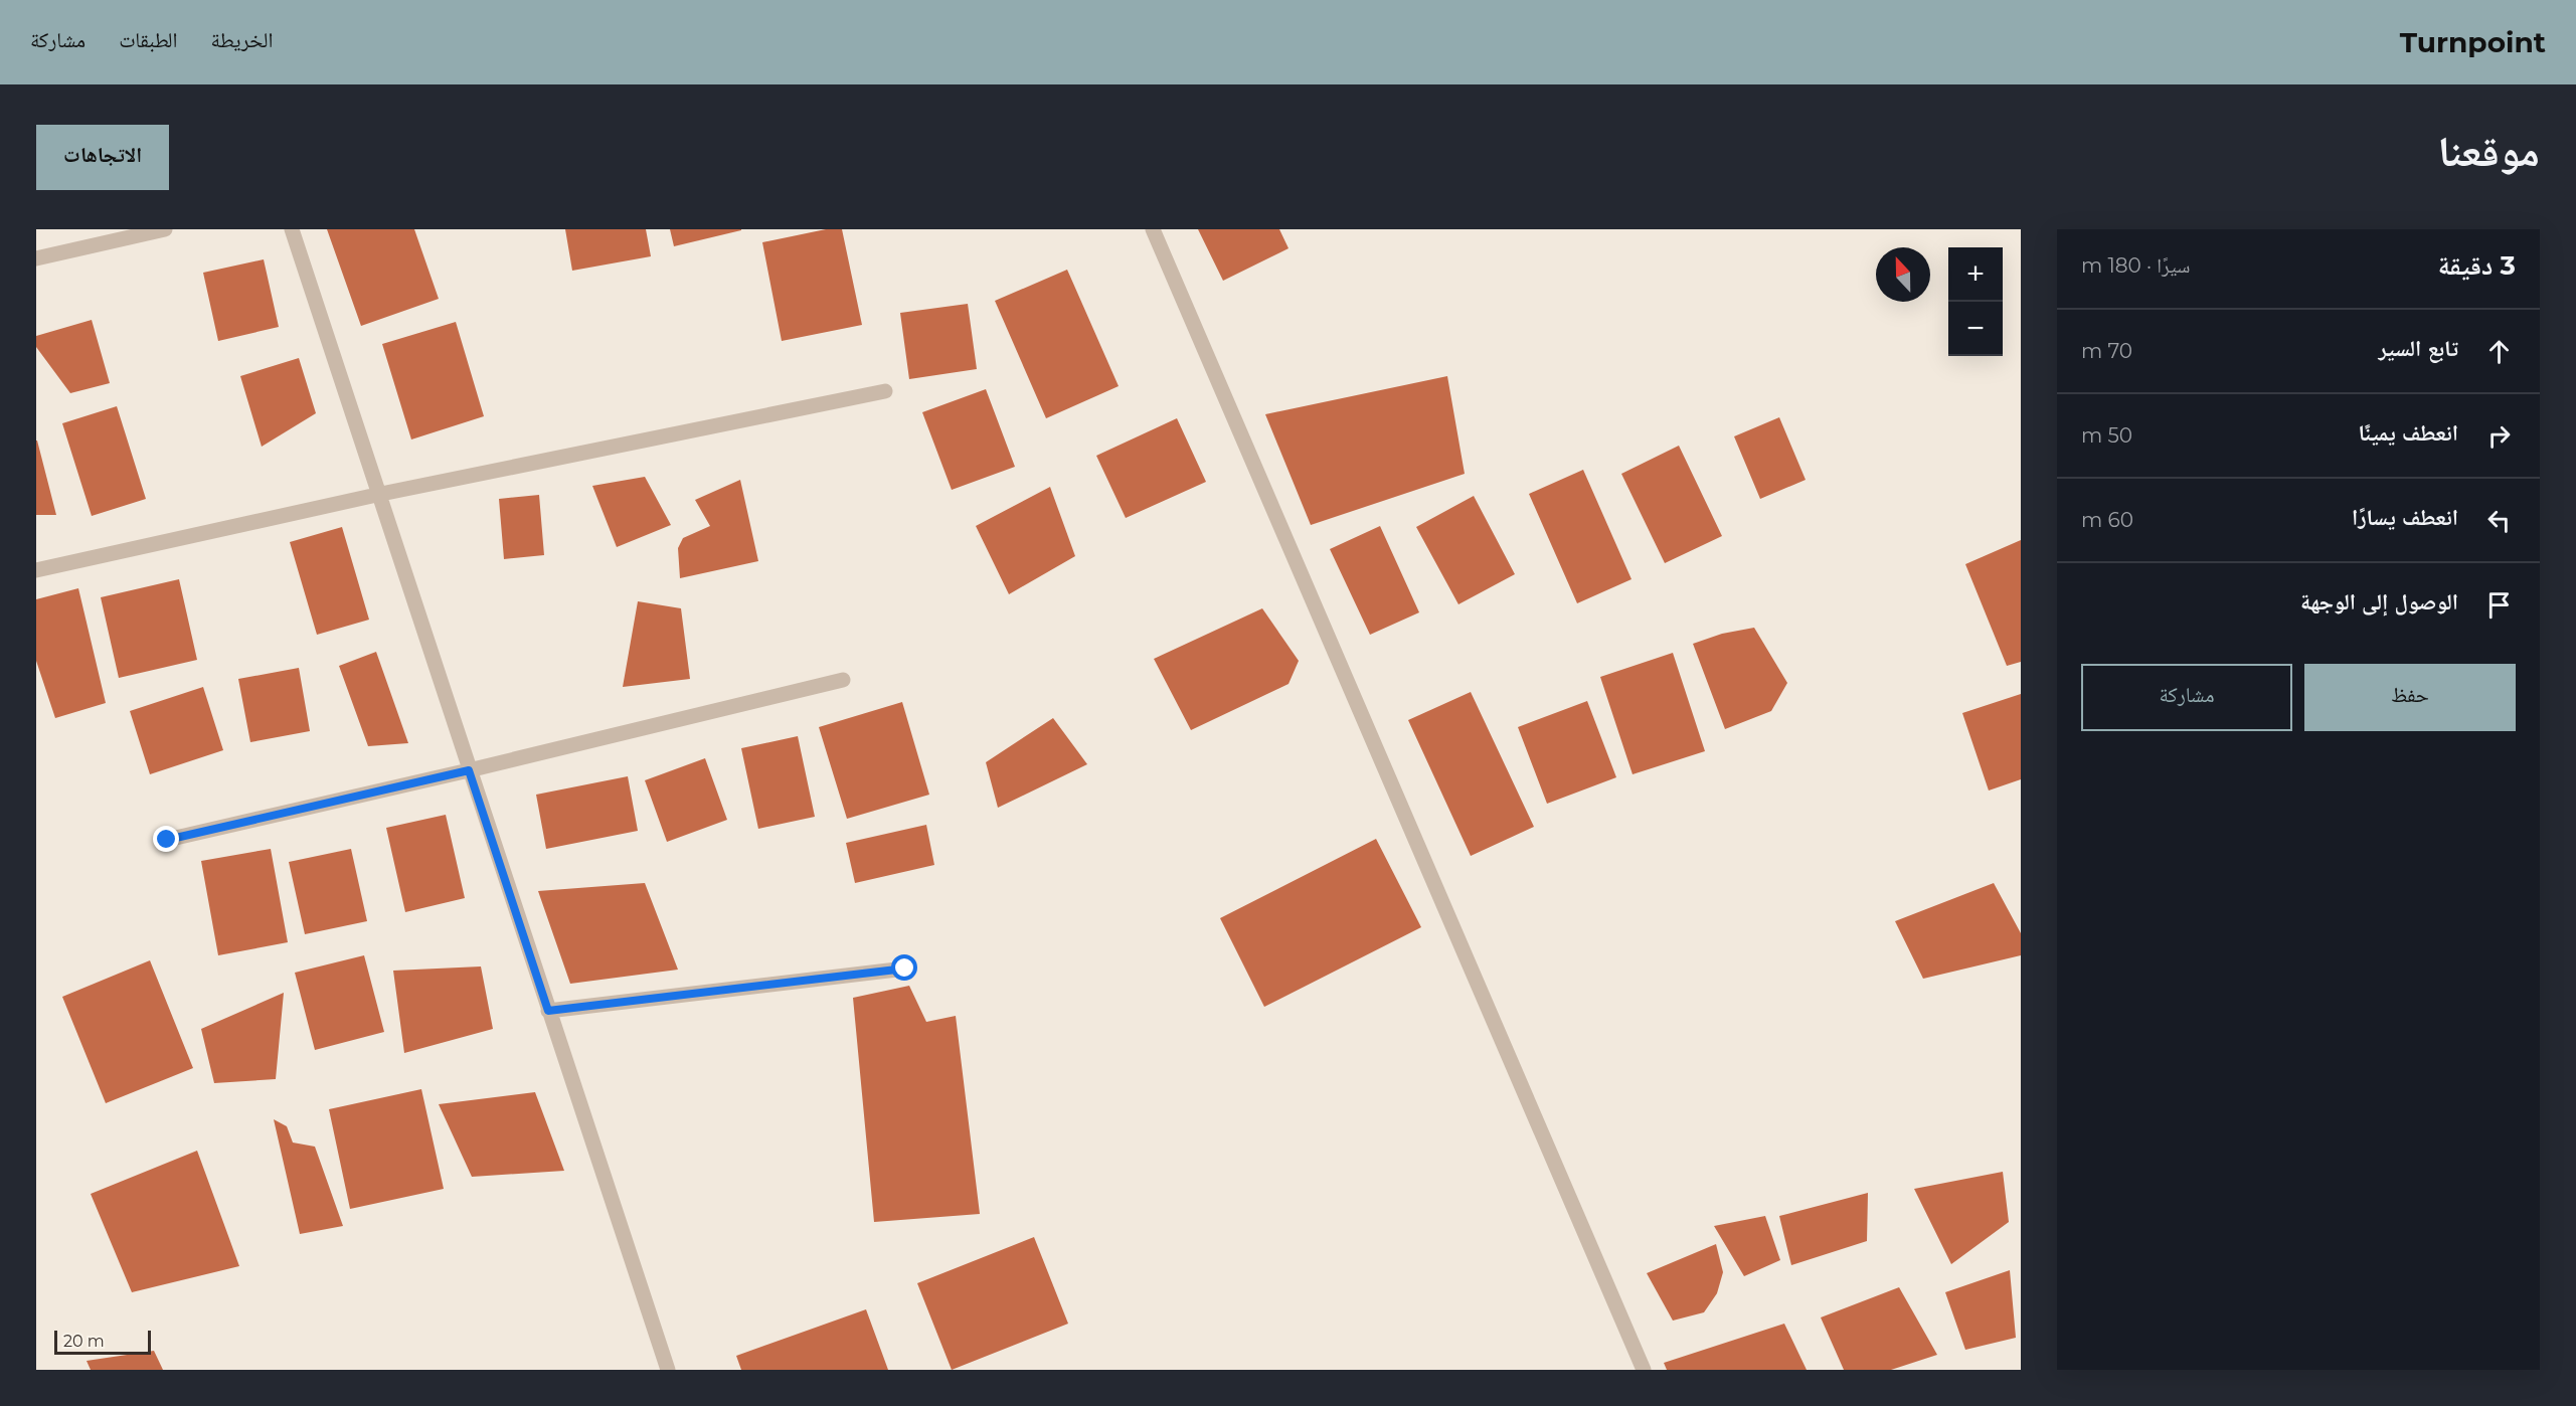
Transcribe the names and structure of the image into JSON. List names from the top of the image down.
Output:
{
  "scale_bar": "20 m",
  "north": "top",
  "page": {
    "header": "Turnpoint",
    "nav": ["الخريطة", "الطبقات", "مشاركة"],
    "title": "موقعنا",
    "buttons": [
      "الاتجاهات",
      ["حفظ", "مشاركة"]
    ],
    "heading": ["3 دقيقة", "سيرًا · 180 m"],
    "map_buttons": ["+", "−"],
    "list": [
      ["تابع السير", "70 m"],
      ["انعطف يمينًا", "50 m"],
      ["انعطف يسارًا", "60 m"],
      "الوصول إلى الوجهة"
    ],
    "scale": "20 m"
  }
}
